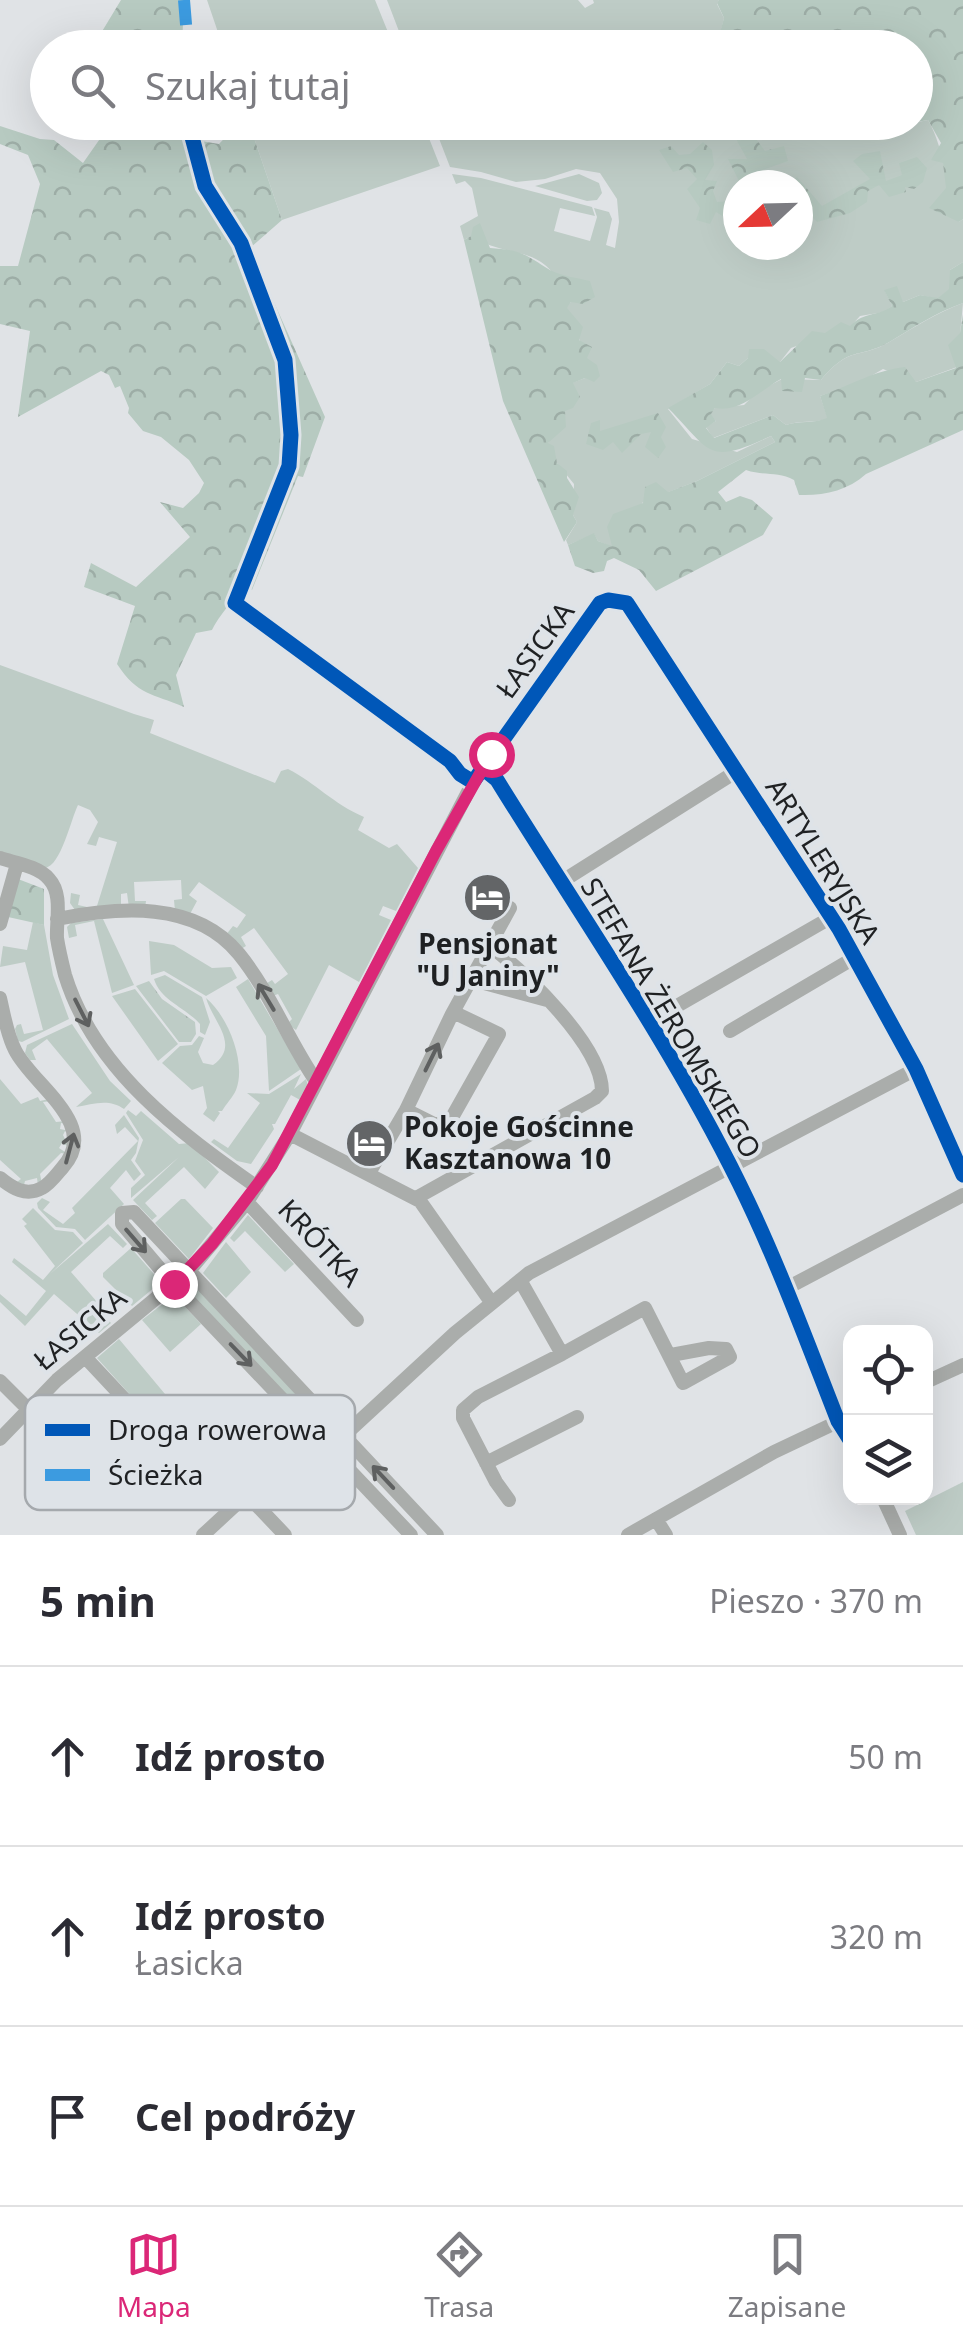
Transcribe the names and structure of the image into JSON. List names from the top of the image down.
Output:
{
  "streets": {
    "street": [
      "ŁASICKA",
      "ARTYLERYJSKA",
      "STEFANA ŻEROMSKIEGO",
      "KRÓTKA"
    ]
  },
  "crossings": [
    ["ŁASICKA", "ARTYLERYJSKA"],
    ["ŁASICKA", "STEFANA ŻEROMSKIEGO"],
    ["ŁASICKA", "KRÓTKA"]
  ],
  "places": {
    "hotel": ["Pensjonat \"U Janiny\"", "Pokoje Gościnne Kasztanowa 10"]
  },
  "legend": ["Droga rowerowa", "Ścieżka"],
  "north": "left",
  "page": {
    "search": "Szukaj tutaj",
    "heading": ["5 min", "Pieszo · 370 m"],
    "list": [
      ["Idź prosto", "50 m"],
      ["Idź prosto", "Łasicka", "320 m"],
      "Cel podróży"
    ],
    "nav": ["Mapa", "Trasa", "Zapisane"]
  }
}
